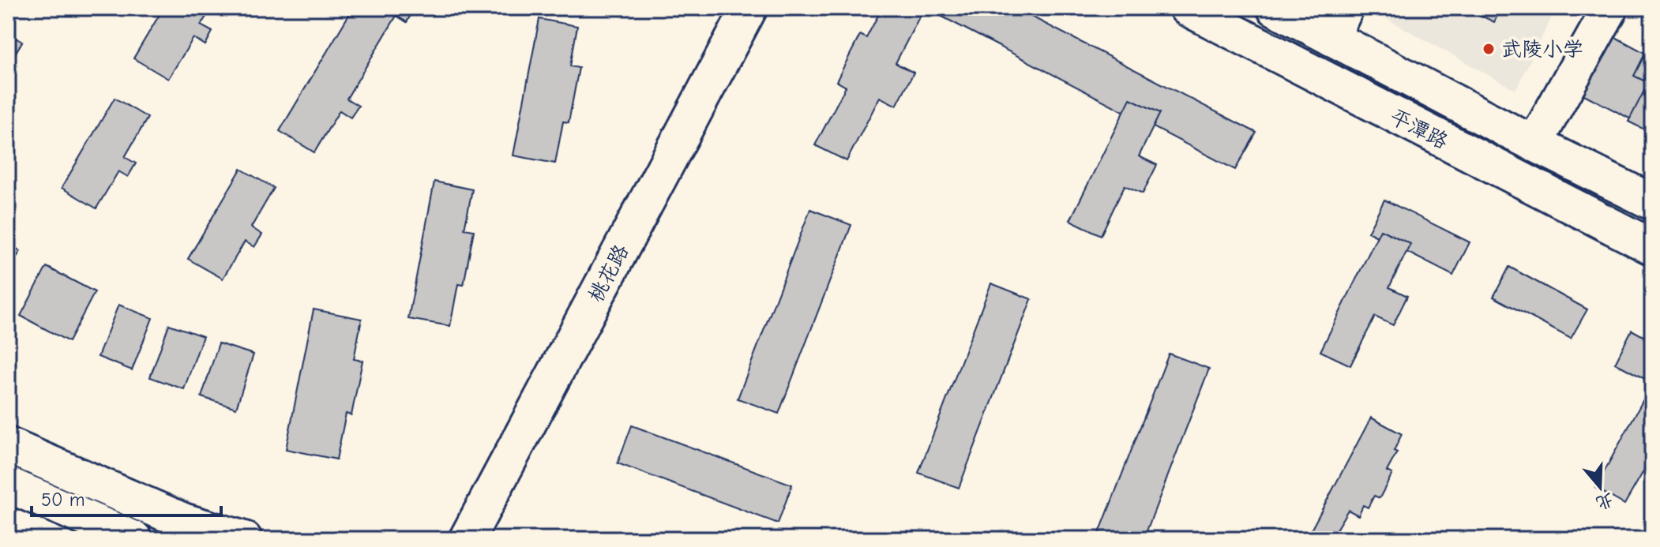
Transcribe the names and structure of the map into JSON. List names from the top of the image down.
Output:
{
  "streets": {
    "street": ["平潭路", "桃花路"]
  },
  "places": ["武陵小学"],
  "scale_bar": "50 m",
  "north": "bottom"
}
